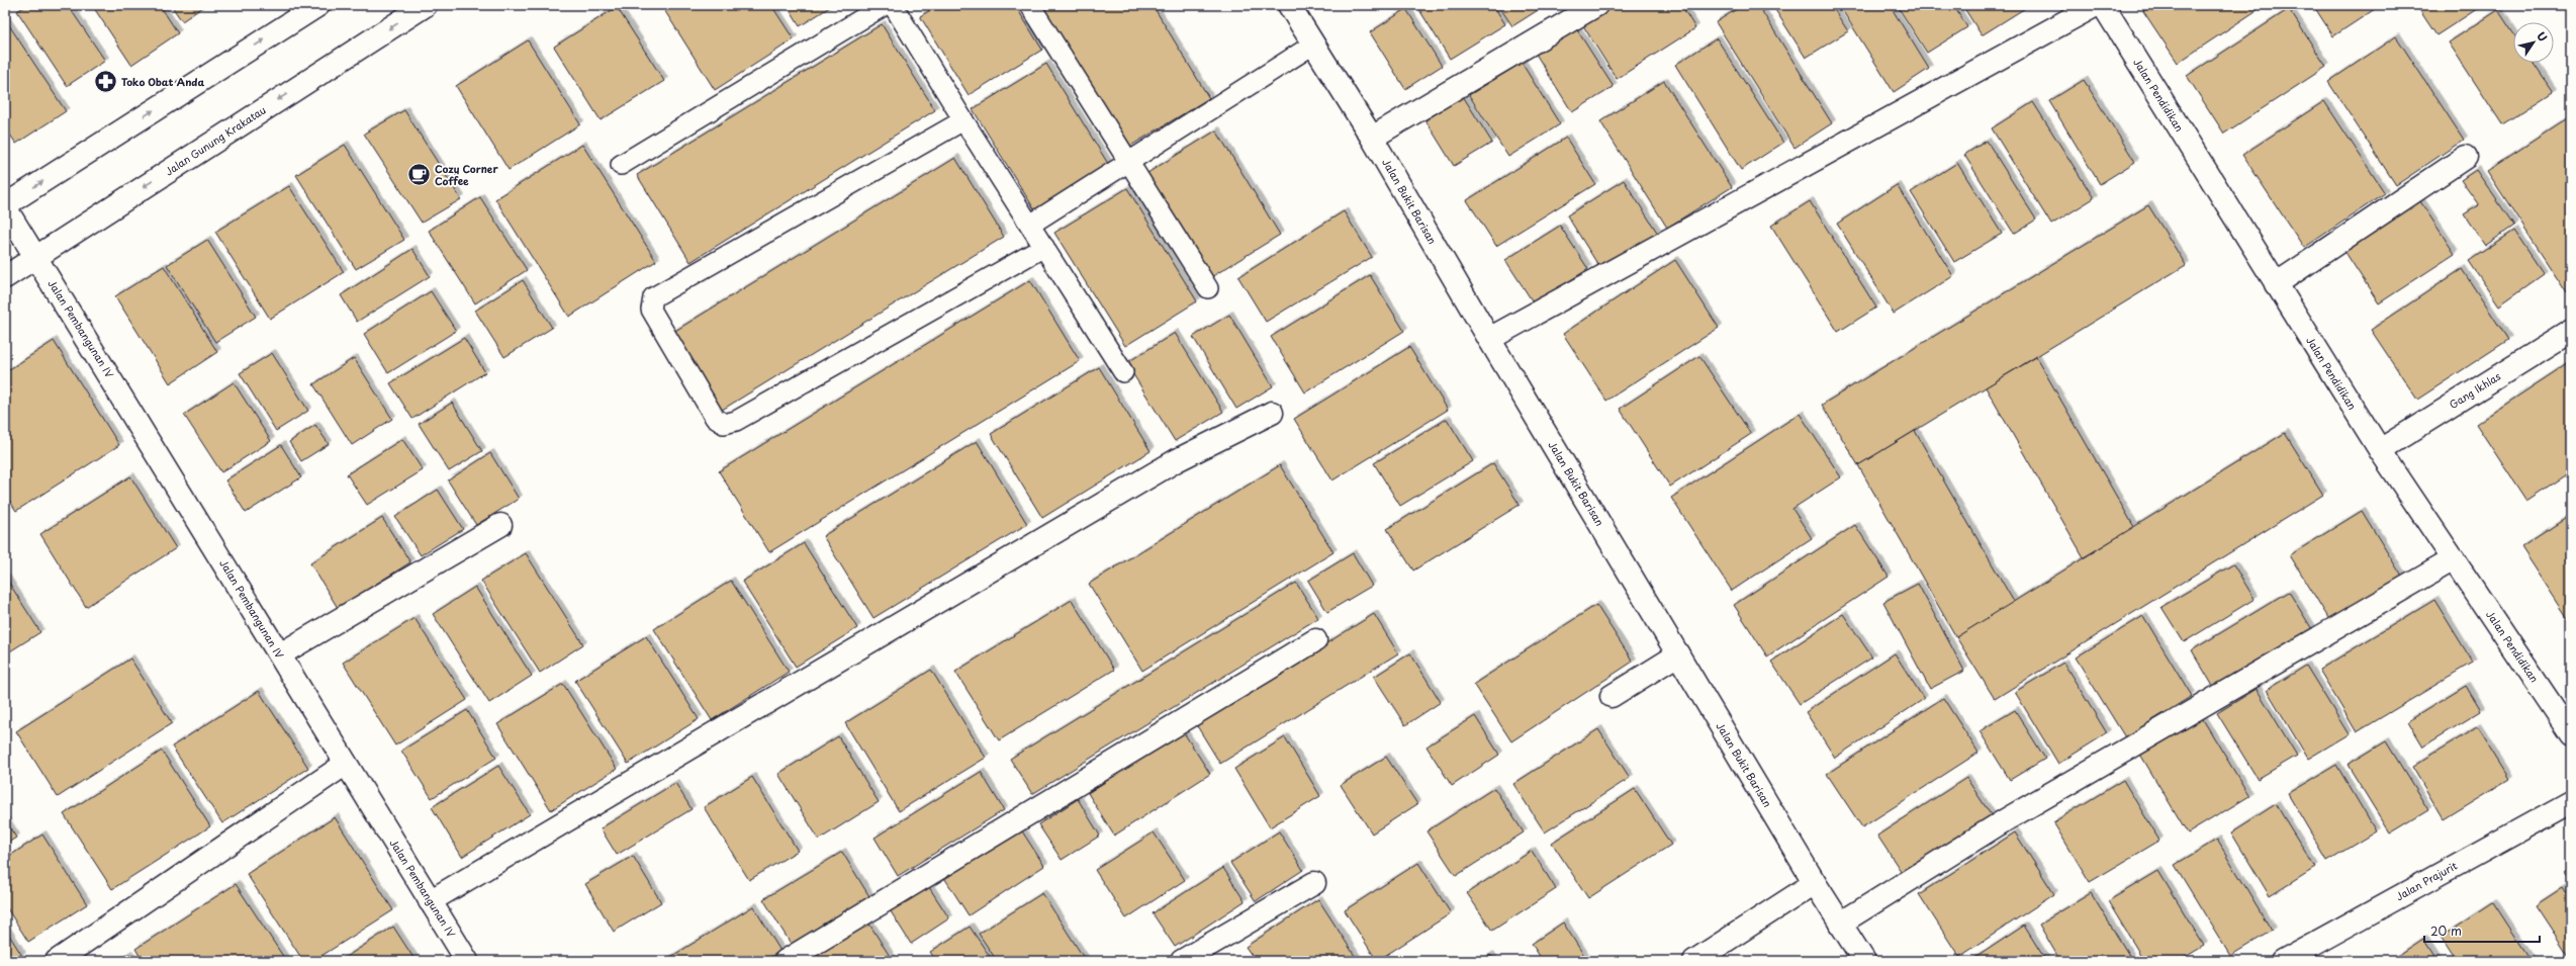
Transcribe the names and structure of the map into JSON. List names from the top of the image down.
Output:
{
  "streets": {
    "street": [
      "Jalan Pendidikan",
      "Jalan Gunung Krakatau",
      "Jalan Bukit Barisan",
      "Jalan Pembangunan IV",
      "Gang Ikhlas",
      "Jalan Prajurit"
    ]
  },
  "crossings": [
    ["Jalan Pendidikan", "Gang Ikhlas"],
    ["Jalan Gunung Krakatau", "Jalan Pembangunan IV"]
  ],
  "places": {
    "pharmacy": ["Toko Obat Anda"],
    "cafe": ["Cozy Corner Coffee"]
  },
  "scale_bar": "20 m",
  "north": "top right"
}
